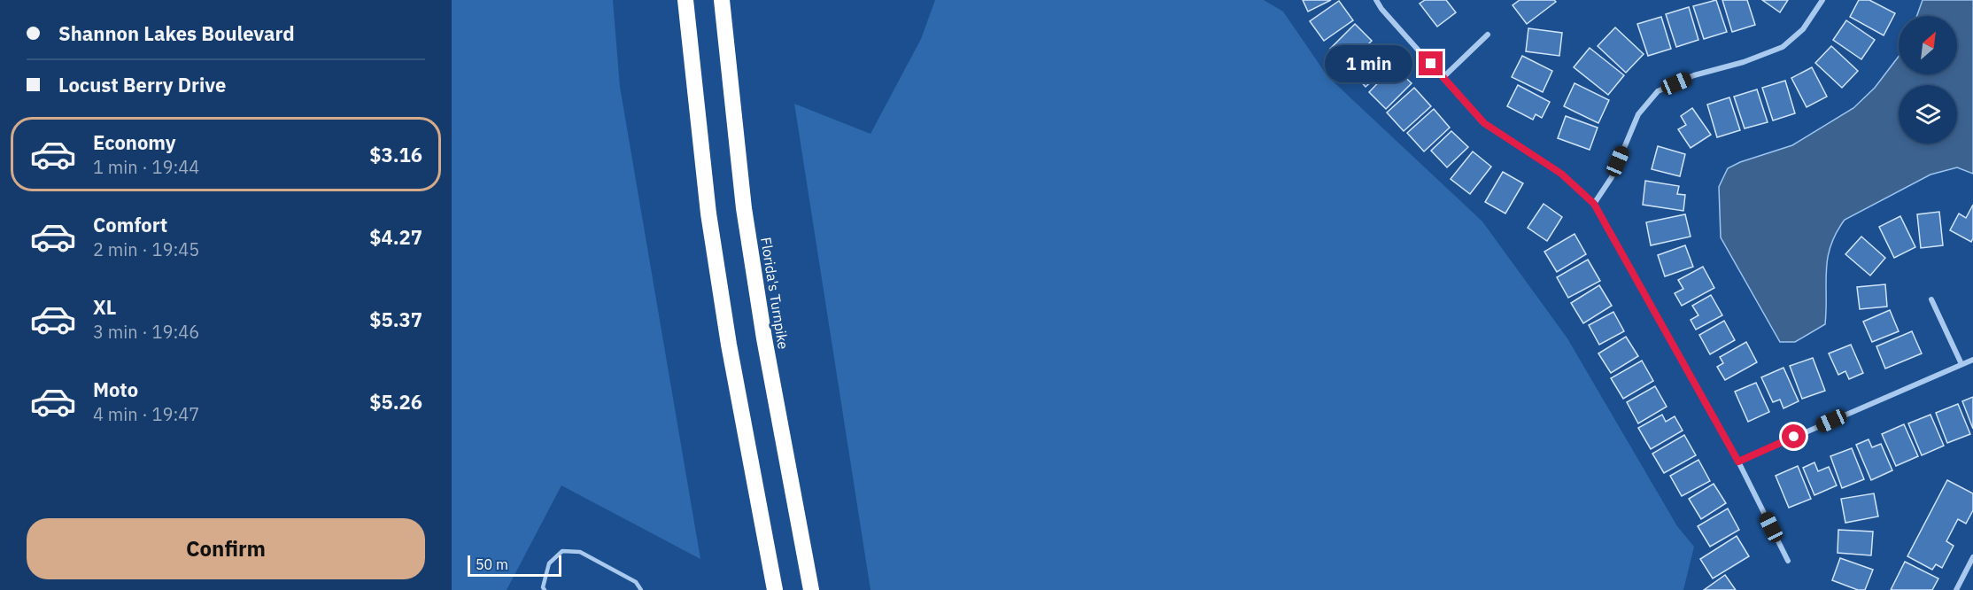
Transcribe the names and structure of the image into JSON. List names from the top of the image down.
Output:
{
  "streets": {
    "highway": ["Florida's Turnpike"]
  },
  "scale_bar": "50 m",
  "north": "top right",
  "page": {
    "banner": ["Shannon Lakes Boulevard", "Locust Berry Drive"],
    "bubble": "1 min",
    "list": [
      {
        "name": "Economy",
        "note": "1 min · 19:44",
        "value": "$3.16"
      },
      {
        "name": "Comfort",
        "note": "2 min · 19:45",
        "value": "$4.27"
      },
      {
        "name": "XL",
        "note": "3 min · 19:46",
        "value": "$5.37"
      },
      {
        "name": "Moto",
        "note": "4 min · 19:47",
        "value": "$5.26"
      }
    ],
    "buttons": "Confirm",
    "scale": "50 m"
  }
}
